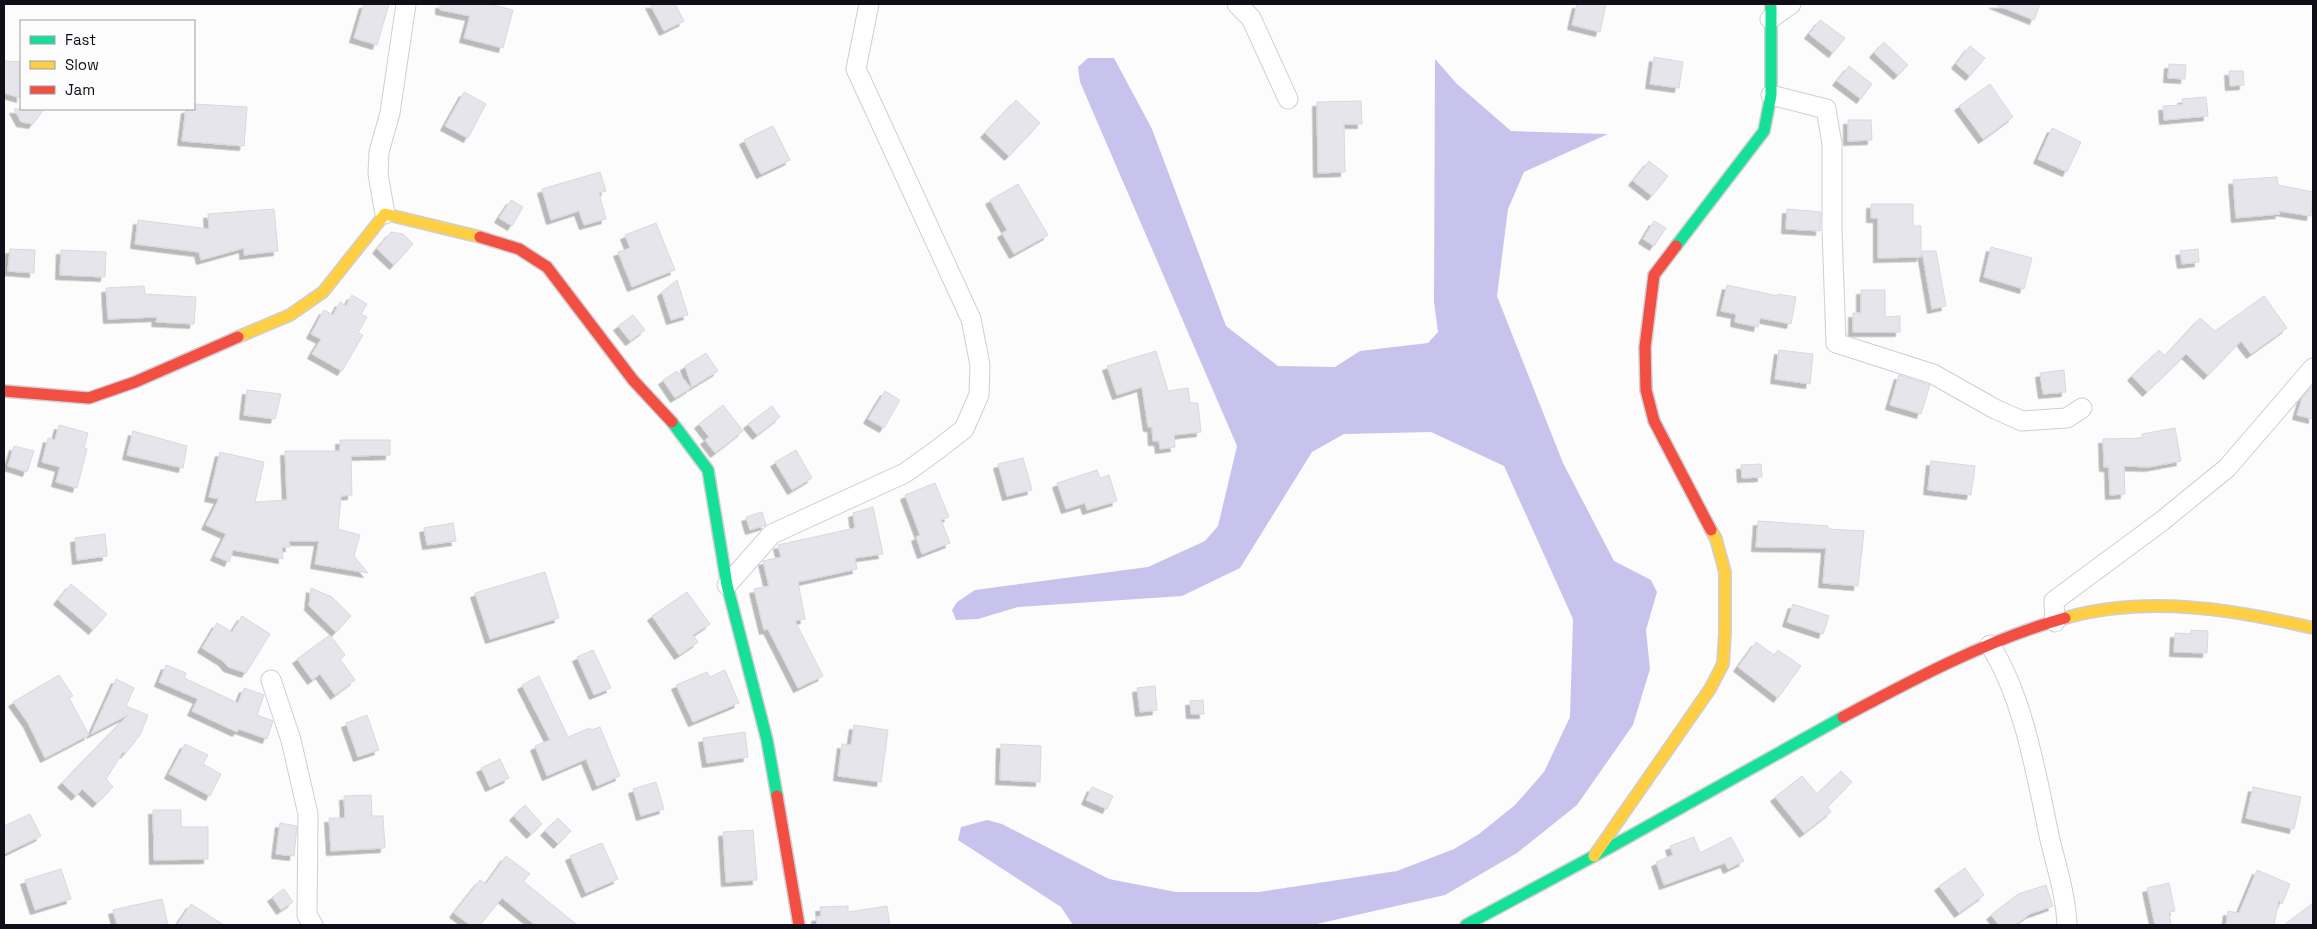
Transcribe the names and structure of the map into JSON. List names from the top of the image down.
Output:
{
  "legend": ["Fast", "Slow", "Jam"]
}
